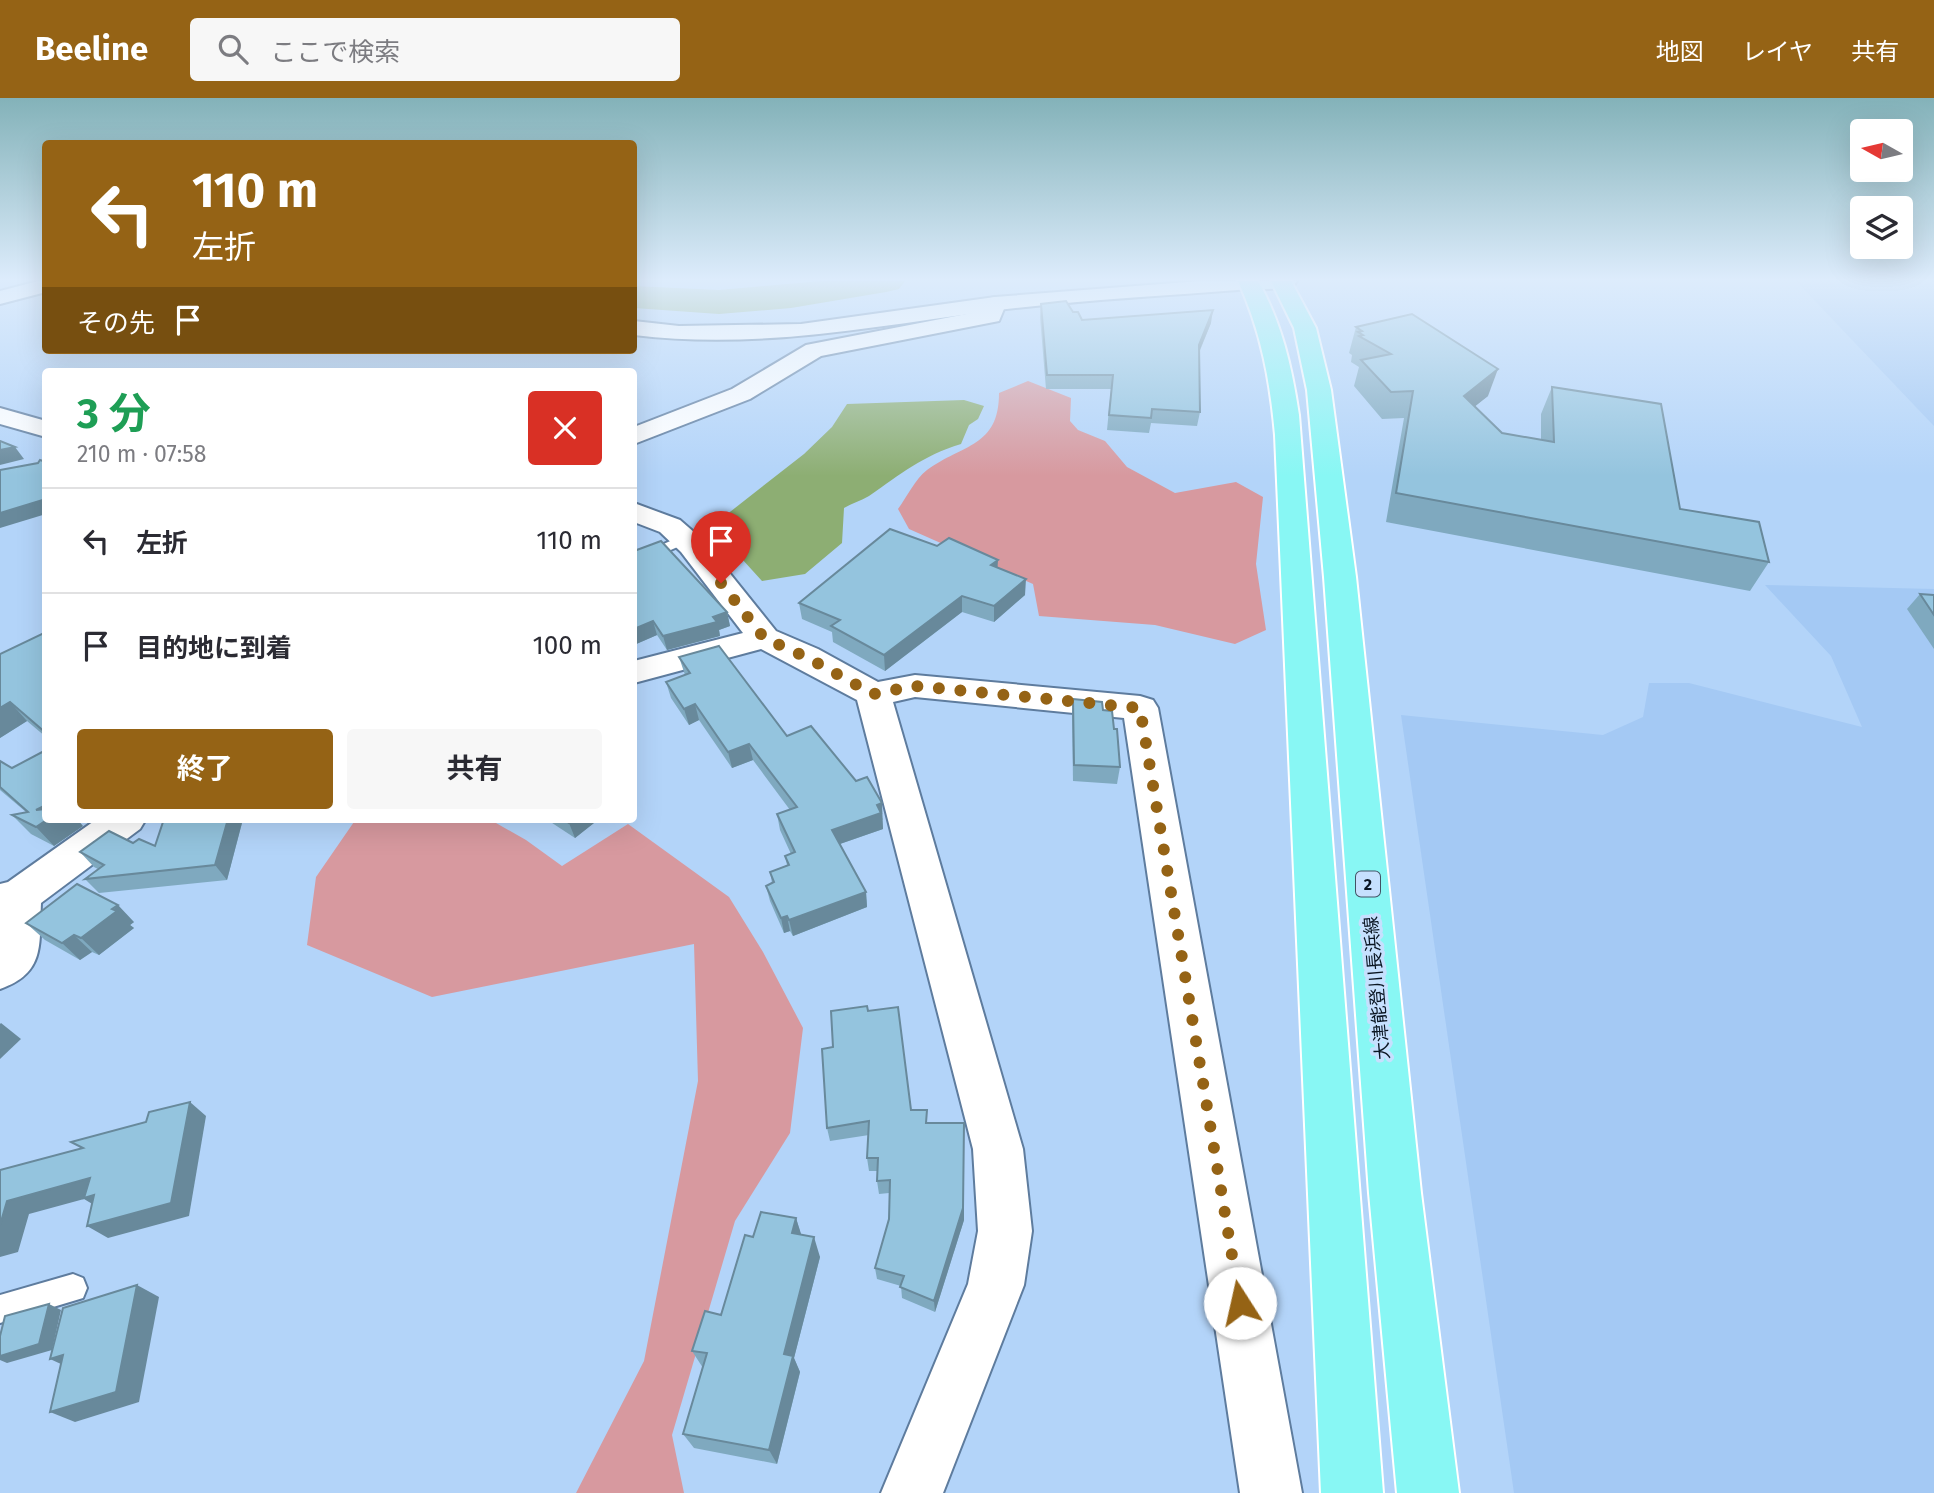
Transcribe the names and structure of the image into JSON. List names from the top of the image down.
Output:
{
  "streets": {
    "main road": ["2", "大津能登川長浜線"]
  },
  "north": "left",
  "page": {
    "header": "Beeline",
    "search": "ここで検索",
    "nav": ["地図", "レイヤ", "共有"],
    "turn": ["110 m", "左折"],
    "then": "その先",
    "heading": ["3 分", "210 m · 07:58"],
    "list": [
      {
        "name": "左折",
        "value": "110 m"
      },
      {
        "name": "目的地に到着",
        "value": "100 m"
      }
    ],
    "buttons": ["終了", "共有"]
  }
}
